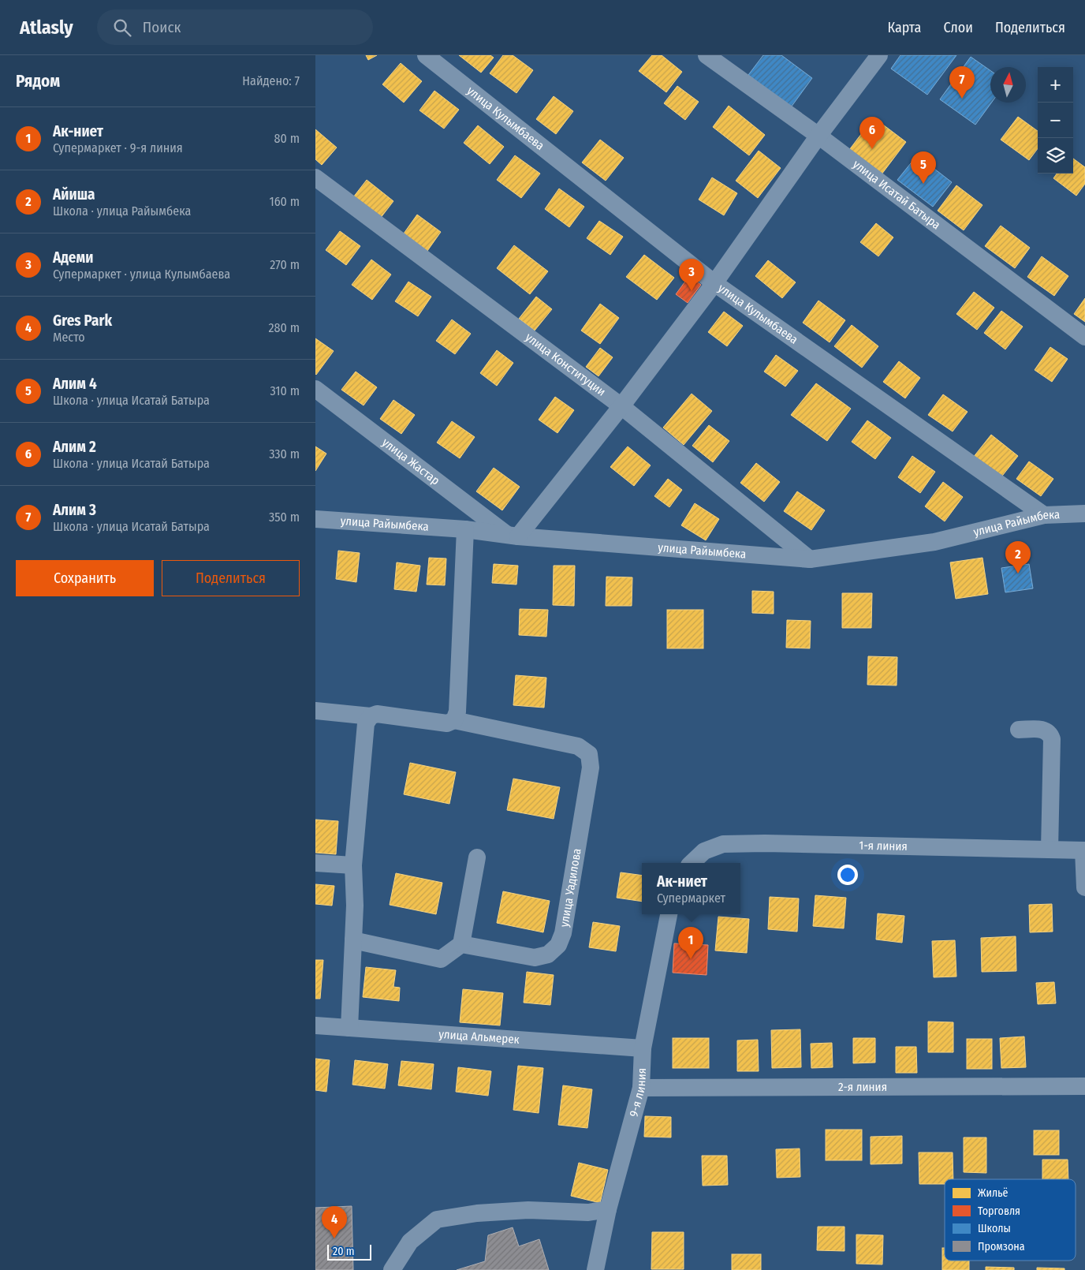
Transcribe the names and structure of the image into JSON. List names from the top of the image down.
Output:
{
  "streets": {
    "street": [
      "улица Кулымбаева",
      "улица Исатай Батыра",
      "улица Конституции",
      "улица Жастар",
      "улица Райымбека",
      "1-я линия",
      "улица Уадилова",
      "улица Альмерек",
      "2-я линия",
      "9-я линия"
    ]
  },
  "crossings": [
    ["улица Кулымбаева", "улица Райымбека"],
    ["улица Конституции", "улица Райымбека"],
    ["улица Жастар", "улица Райымбека"],
    ["улица Альмерек", "9-я линия"],
    ["2-я линия", "9-я линия"]
  ],
  "legend": [
    "Жильё",
    "Торговля",
    "Школы",
    "Промзона"
  ],
  "scale_bar": "20 m",
  "north": "top",
  "page": {
    "header": "Atlasly",
    "search": "Поиск",
    "nav": ["Карта", "Слои", "Поделиться"],
    "heading": ["Рядом", "Найдено: 7"],
    "pins": [
      "7",
      "6",
      "5",
      "3",
      "2",
      "1",
      "4"
    ],
    "map_buttons": ["+", "−"],
    "list": [
      {
        "mark": "1",
        "name": "Ак-ниет",
        "note": "Супермаркет · 9-я линия",
        "value": "80 m"
      },
      {
        "mark": "2",
        "name": "Айиша",
        "note": "Школа · улица Райымбека",
        "value": "160 m"
      },
      {
        "mark": "3",
        "name": "Адеми",
        "note": "Супермаркет · улица Кулымбаева",
        "value": "270 m"
      },
      {
        "mark": "4",
        "name": "Gres Park",
        "note": "Место",
        "value": "280 m"
      },
      {
        "mark": "5",
        "name": "Алим 4",
        "note": "Школа · улица Исатай Батыра",
        "value": "310 m"
      },
      {
        "mark": "6",
        "name": "Алим 2",
        "note": "Школа · улица Исатай Батыра",
        "value": "330 m"
      },
      {
        "mark": "7",
        "name": "Алим 3",
        "note": "Школа · улица Исатай Батыра",
        "value": "350 m"
      }
    ],
    "buttons": ["Сохранить", "Поделиться"],
    "popup": ["Ак-ниет", "Супермаркет"],
    "scale": "20 m"
  }
}
